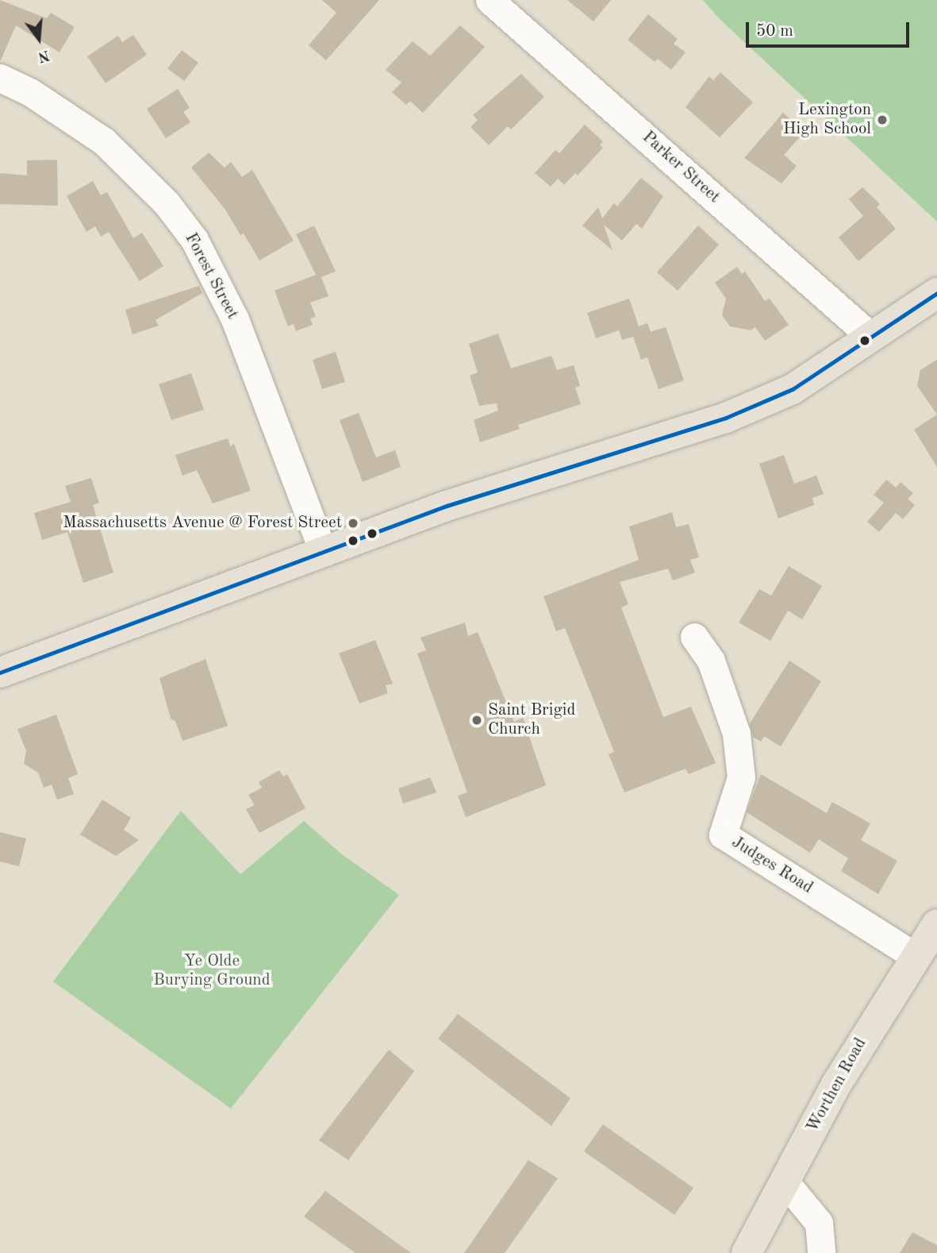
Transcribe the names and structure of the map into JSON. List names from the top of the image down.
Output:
{
  "streets": {
    "main road": ["Worthen Road"],
    "street": ["Parker Street", "Forest Street", "Judges Road"]
  },
  "crossings": [
    ["Judges Road", "Worthen Road"]
  ],
  "parks": ["Ye Olde Burying Ground"],
  "places": ["Lexington High School", "Massachusetts Avenue @ Forest Street", "Saint Brigid Church"],
  "scale_bar": "50 m",
  "north": "bottom"
}
